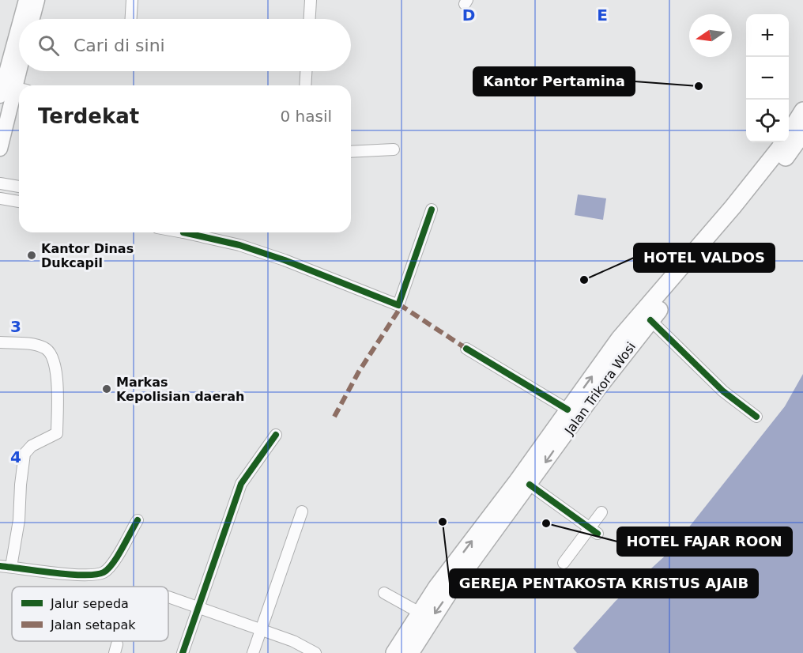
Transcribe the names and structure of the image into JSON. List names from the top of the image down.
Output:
{
  "streets": {
    "highway": ["Jalan Trikora Wosi"]
  },
  "places": [
    "Kantor Pertamina",
    "Kantor Dinas Dukcapil",
    "HOTEL VALDOS",
    "Markas Kepolisian daerah",
    "GEREJA PENTAKOSTA KRISTUS AJAIB",
    "HOTEL FAJAR ROON"
  ],
  "legend": ["Jalur sepeda", "Jalan setapak"],
  "north": "left",
  "page": {
    "map_buttons": ["+", "−"],
    "search": "Cari di sini",
    "heading": ["Terdekat", "0 hasil"]
  },
  "grid": {
    "columns": ["D", "E"],
    "rows": ["3", "4"]
  }
}
